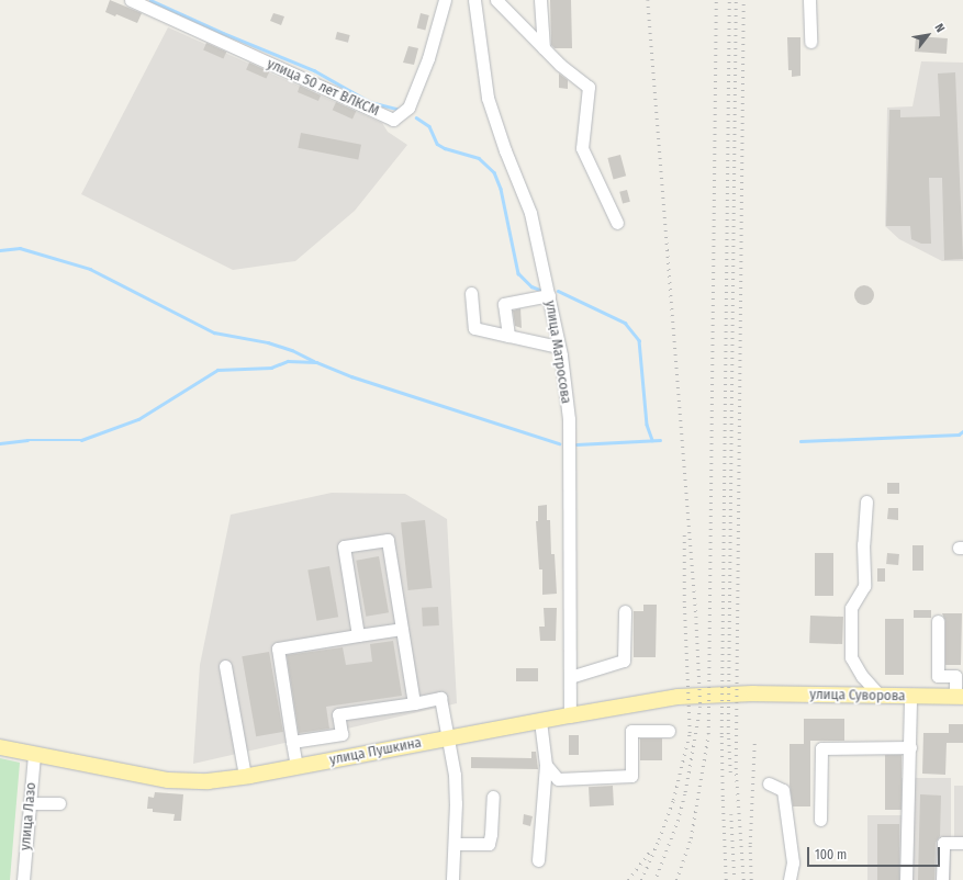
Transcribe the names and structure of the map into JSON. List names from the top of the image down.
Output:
{
  "streets": {
    "main road": ["улица Суворова", "улица Пушкина"],
    "street": ["улица 50 лет ВЛКСМ", "улица Матросова", "улица Лазо"]
  },
  "crossings": [
    ["улица Матросова", "улица Пушкина"],
    ["улица Суворова", "улица Пушкина"],
    ["улица Пушкина", "улица Лазо"]
  ],
  "scale_bar": "100 m",
  "north": "top right"
}
